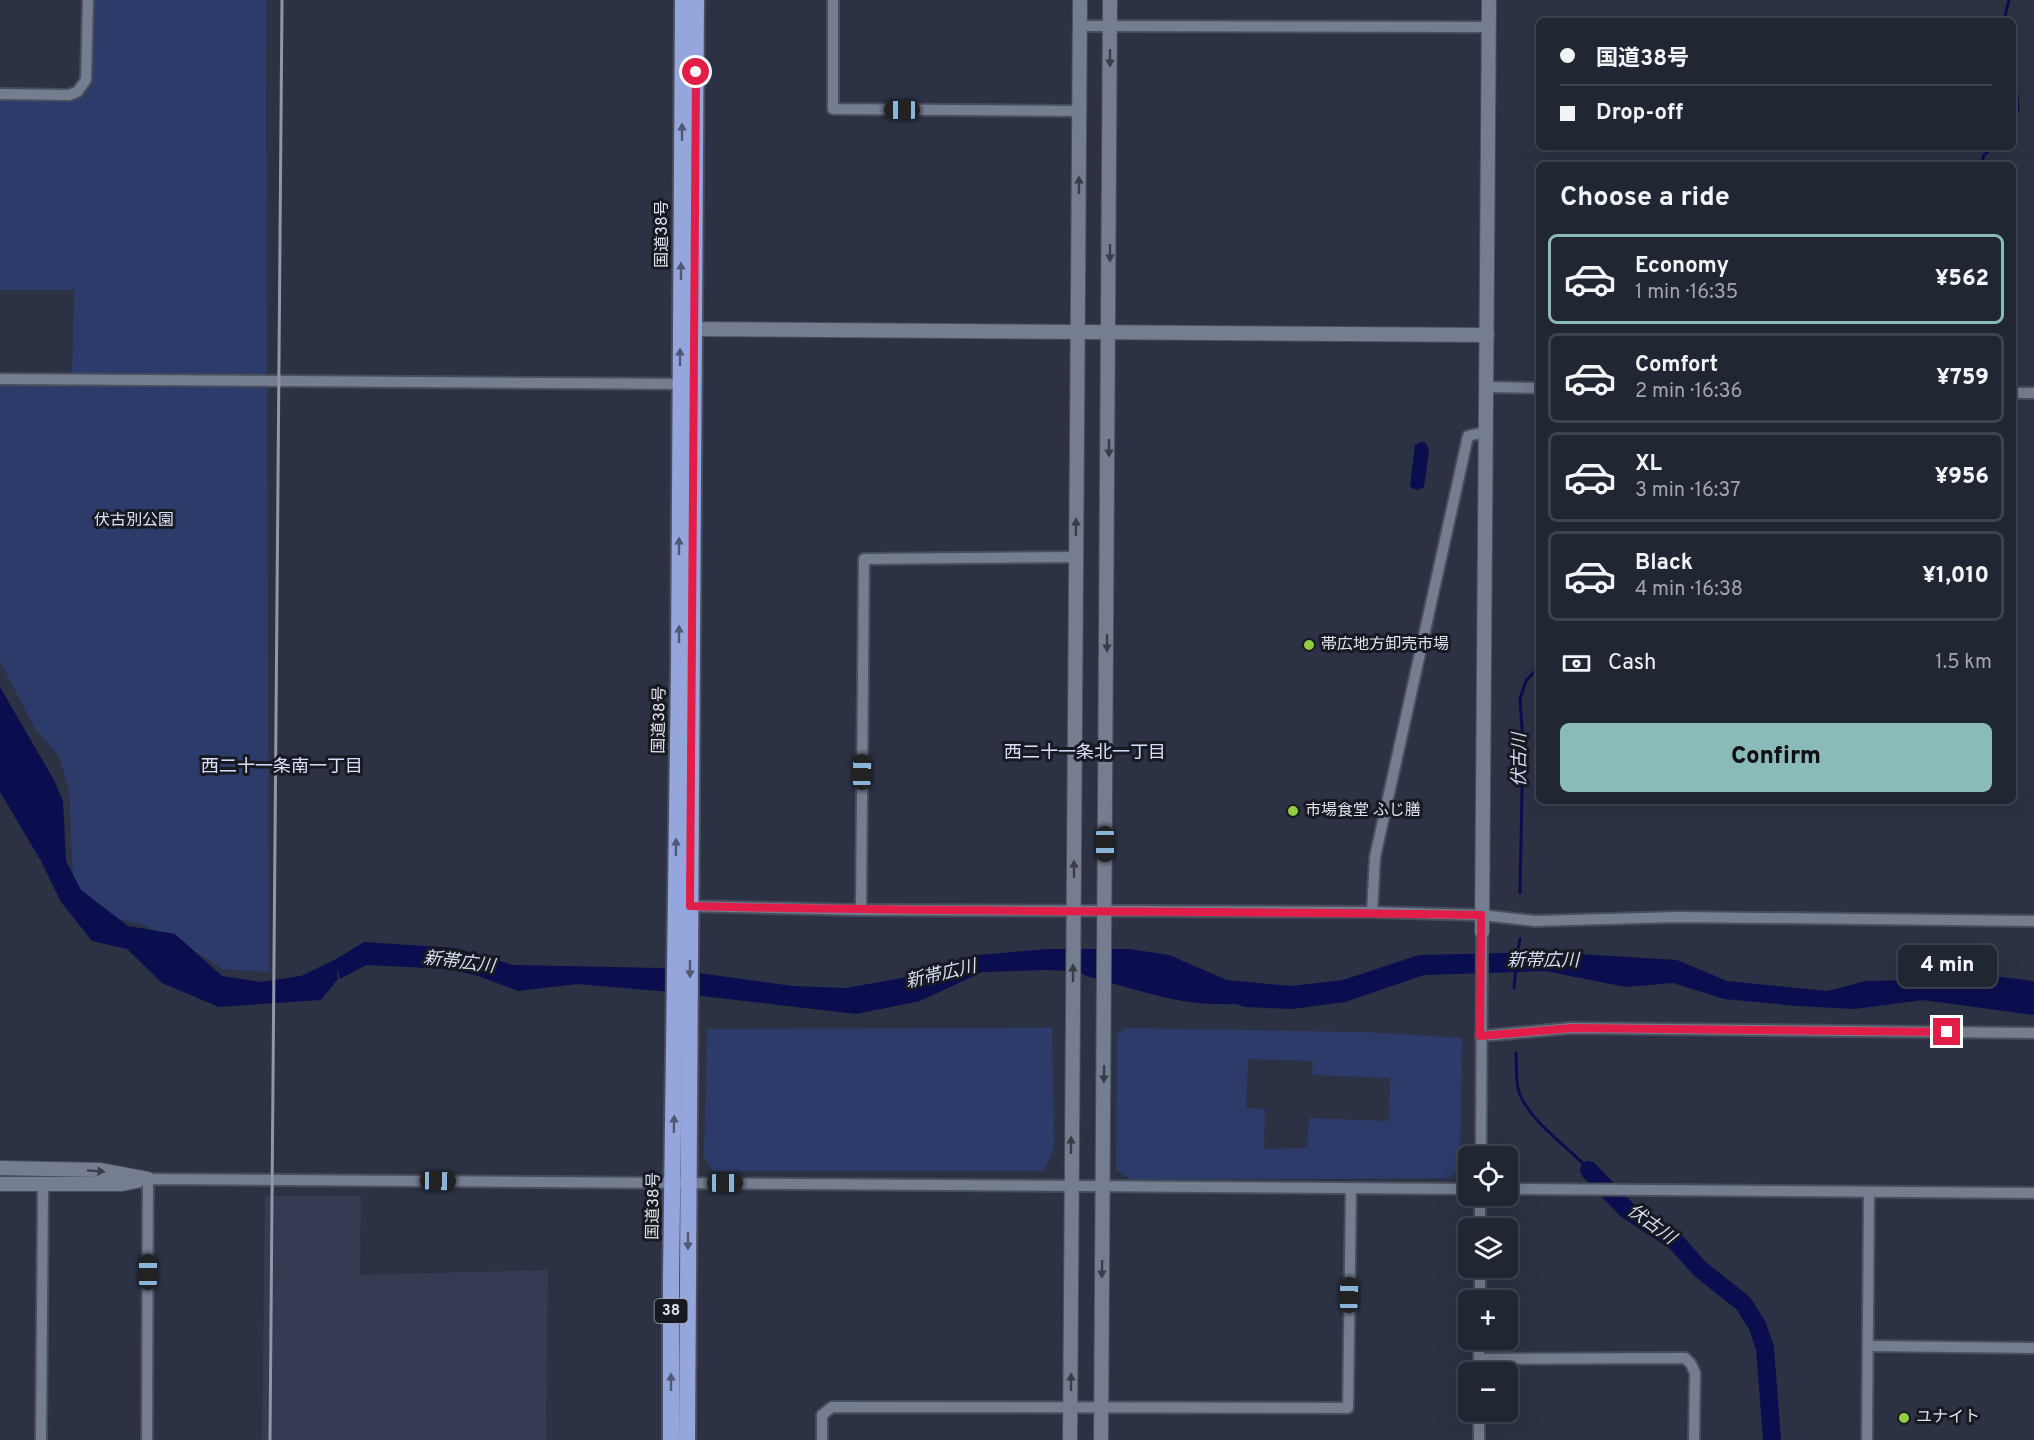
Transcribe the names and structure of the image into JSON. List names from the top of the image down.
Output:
{
  "streets": {
    "highway": ["国道38号", "38"]
  },
  "districts": ["西二十一条北一丁目", "西二十一条南一丁目"],
  "water": ["伏古川", "新帯広川"],
  "parks": ["伏古別公園"],
  "places": ["帯広地方卸売市場", "市場食堂 ふじ膳", "ユナイト"],
  "page": {
    "banner": ["国道38号", "Drop-off"],
    "heading": "Choose a ride",
    "list": [
      {
        "name": "Economy",
        "note": "1 min · 16:35",
        "value": "¥562"
      },
      {
        "name": "Comfort",
        "note": "2 min · 16:36",
        "value": "¥759"
      },
      {
        "name": "XL",
        "note": "3 min · 16:37",
        "value": "¥956"
      },
      {
        "name": "Black",
        "note": "4 min · 16:38",
        "value": "¥1,010"
      }
    ],
    "pay": ["Cash", "1.5 km"],
    "buttons": "Confirm",
    "bubble": "4 min",
    "map_buttons": ["+", "−"]
  }
}
